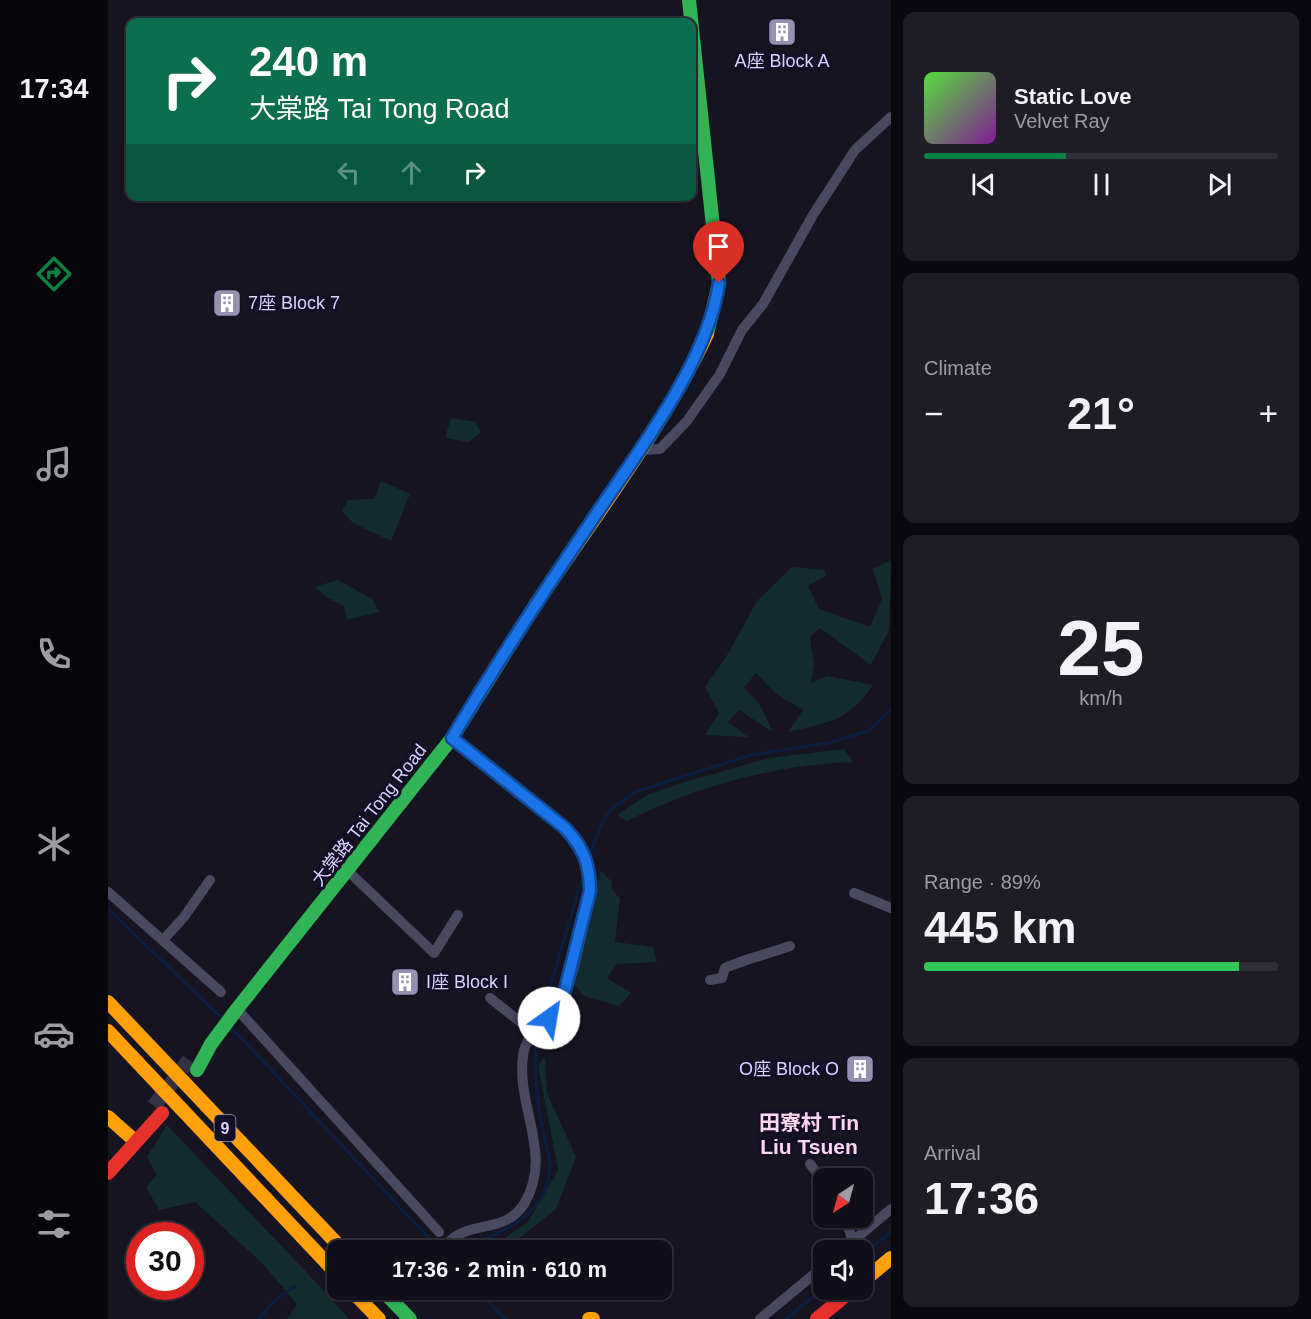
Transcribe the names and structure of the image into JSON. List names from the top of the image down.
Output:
{
  "streets": {
    "main road": ["大棠路 Tai Tong Road", "9"]
  },
  "districts": ["田寮村 Tin Liu Tsuen"],
  "places": {
    "building": [
      "A座 Block A",
      "7座 Block 7",
      "I座 Block I",
      "O座 Block O"
    ]
  },
  "north": "bottom left",
  "page": {
    "tabs": "17:34",
    "turn": ["240 m", "大棠路 Tai Tong Road"],
    "song": ["Static Love", "Velvet Ray"],
    "tile": [
      "Climate",
      ["25", "km/h"],
      ["Range · 89%", "445 km"],
      ["Arrival", "17:36"]
    ],
    "heat": ["−", "21°", "+"],
    "limit": "30",
    "trip": "17:36 · 2 min · 610 m"
  }
}
